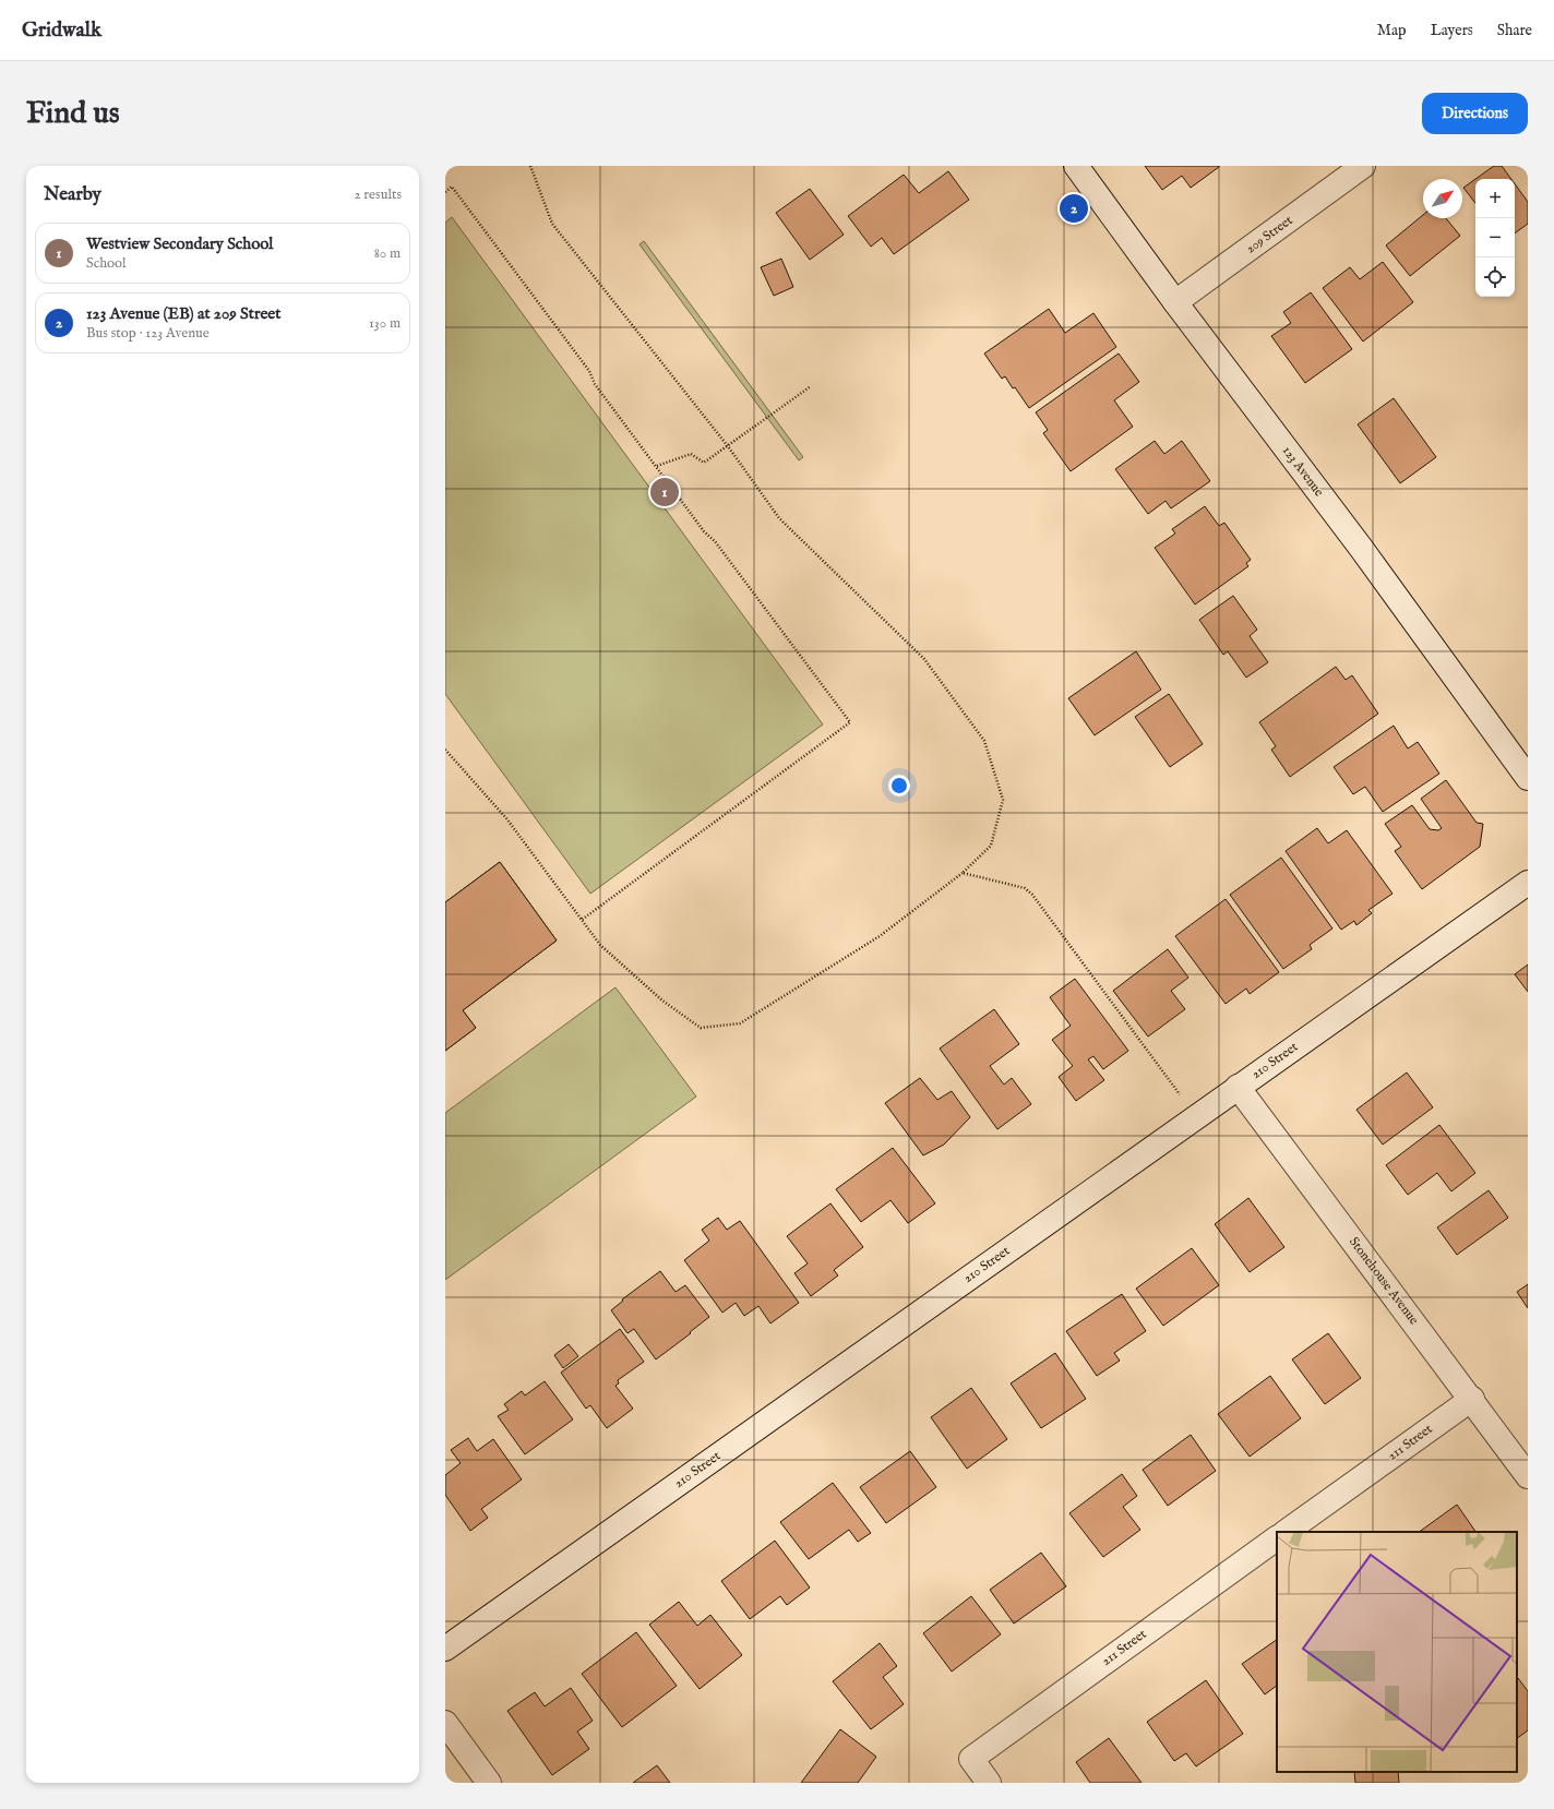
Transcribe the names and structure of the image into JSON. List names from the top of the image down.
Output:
{
  "streets": {
    "street": [
      "209 Street",
      "123 Avenue",
      "210 Street",
      "Stonehouse Avenue",
      "211 Street"
    ]
  },
  "crossings": [
    ["209 Street", "123 Avenue"],
    ["210 Street", "Stonehouse Avenue"],
    ["Stonehouse Avenue", "211 Street"]
  ],
  "north": "top right",
  "page": {
    "header": "Gridwalk",
    "nav": ["Map", "Layers", "Share"],
    "buttons": "Directions",
    "title": "Find us",
    "heading": ["Nearby", "2 results"],
    "map_buttons": ["+", "−"],
    "pins": ["2", "1"],
    "list": [
      {
        "mark": "1",
        "name": "Westview Secondary School",
        "note": "School",
        "value": "80 m"
      },
      {
        "mark": "2",
        "name": "123 Avenue (EB) at 209 Street",
        "note": "Bus stop · 123 Avenue",
        "value": "130 m"
      }
    ]
  }
}
